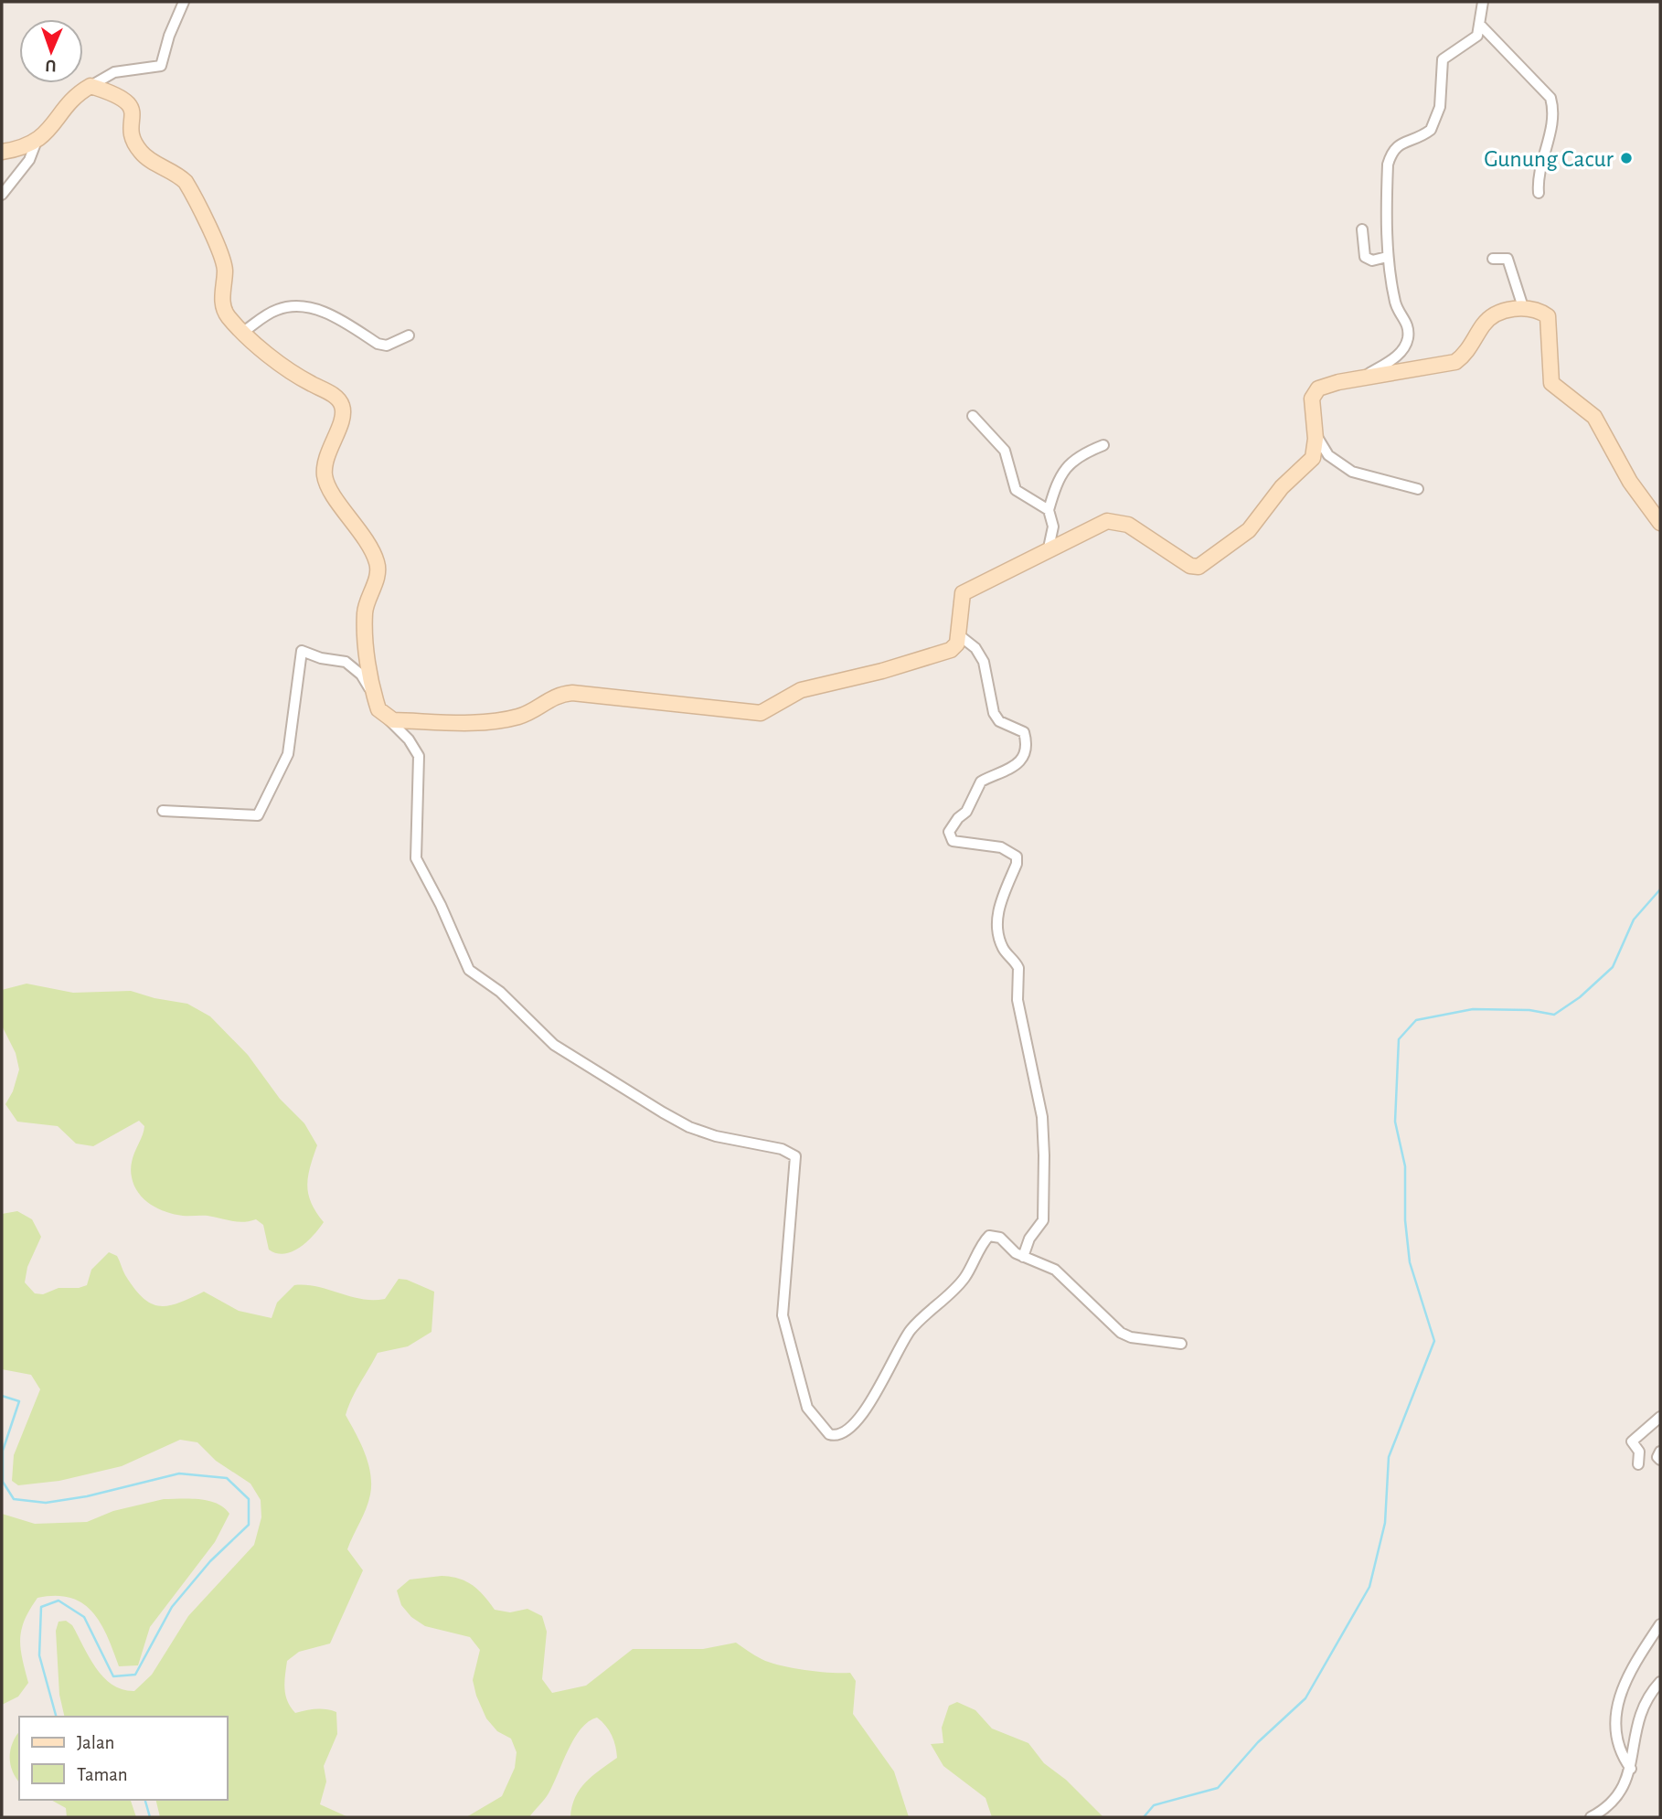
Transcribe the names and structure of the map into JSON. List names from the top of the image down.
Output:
{
  "places": ["Gunung Cacur"],
  "legend": ["Jalan", "Taman"],
  "north": "bottom"
}
